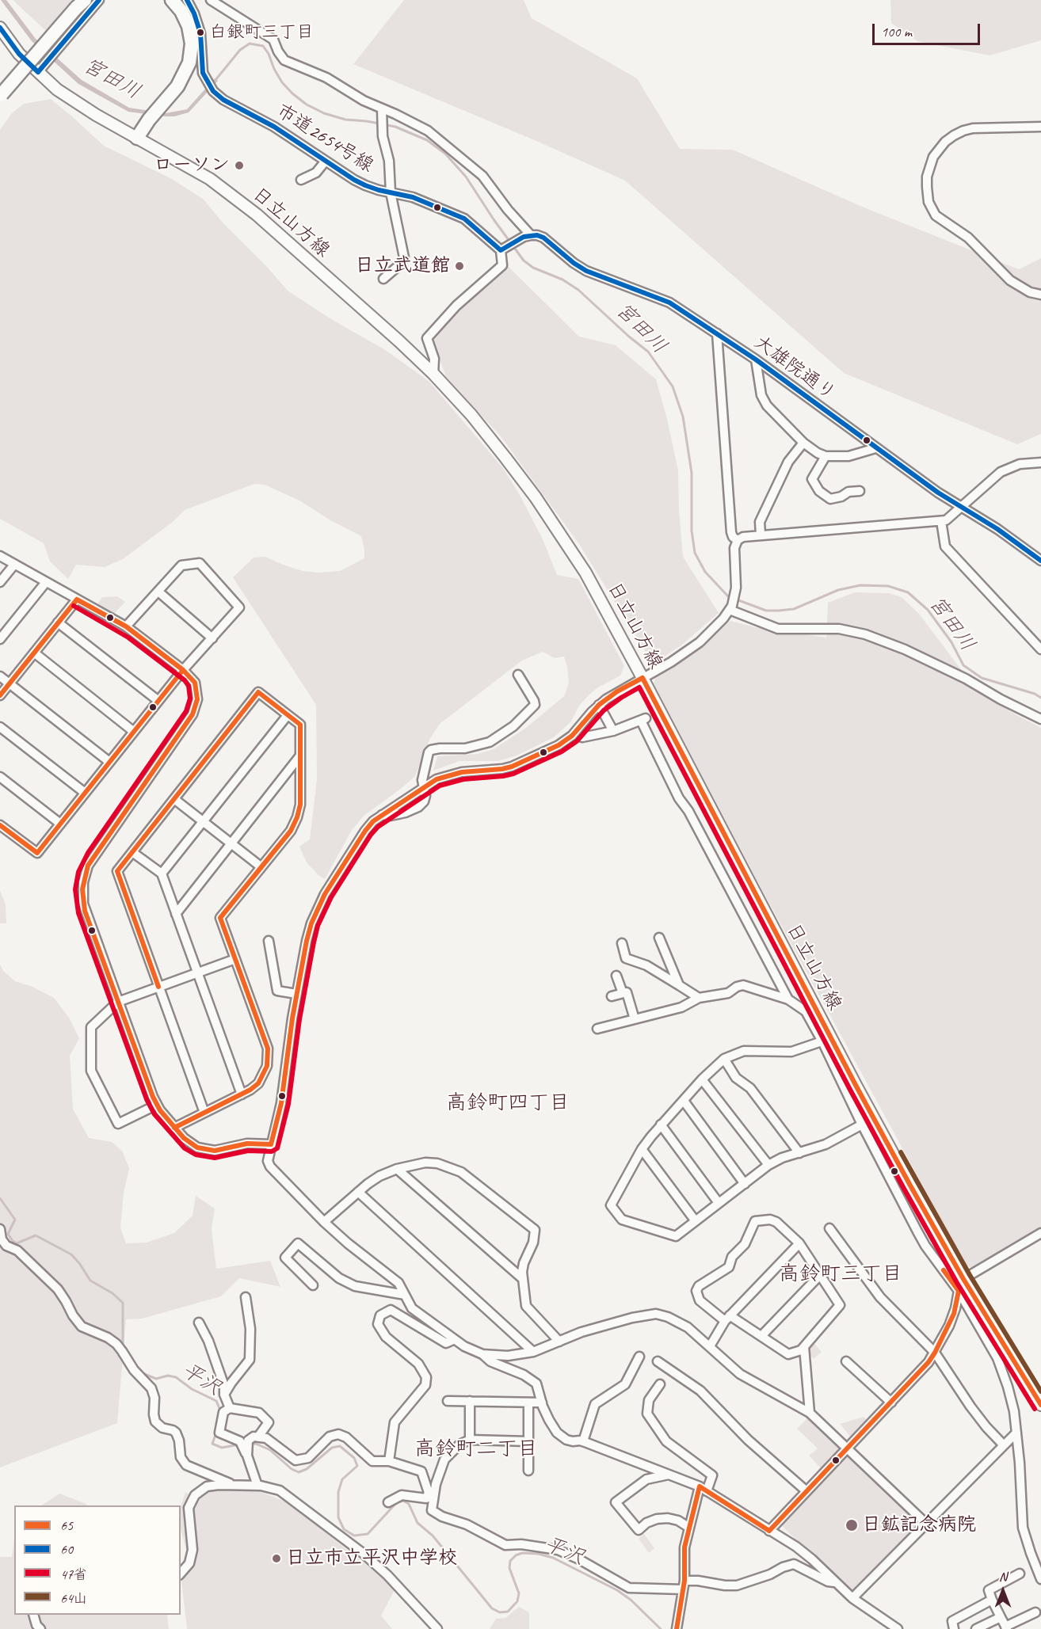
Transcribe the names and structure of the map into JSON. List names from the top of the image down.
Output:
{
  "streets": {
    "main road": ["日立山方線"],
    "street": ["市道2654号線", "大雄院通り"]
  },
  "districts": ["高鈴町四丁目", "高鈴町三丁目", "高鈴町二丁目"],
  "water": ["宮田川", "平沢"],
  "places": [
    "白銀町三丁目",
    "ローソン",
    "日立武道館",
    "日鉱記念病院",
    "日立市立平沢中学校"
  ],
  "lines": [
    "transit line 60",
    "transit line 65",
    "transit line 47省",
    "transit line 64山"
  ],
  "legend": [
    "65",
    "60",
    "47省",
    "64山"
  ],
  "scale_bar": "100 m",
  "north": "top"
}
